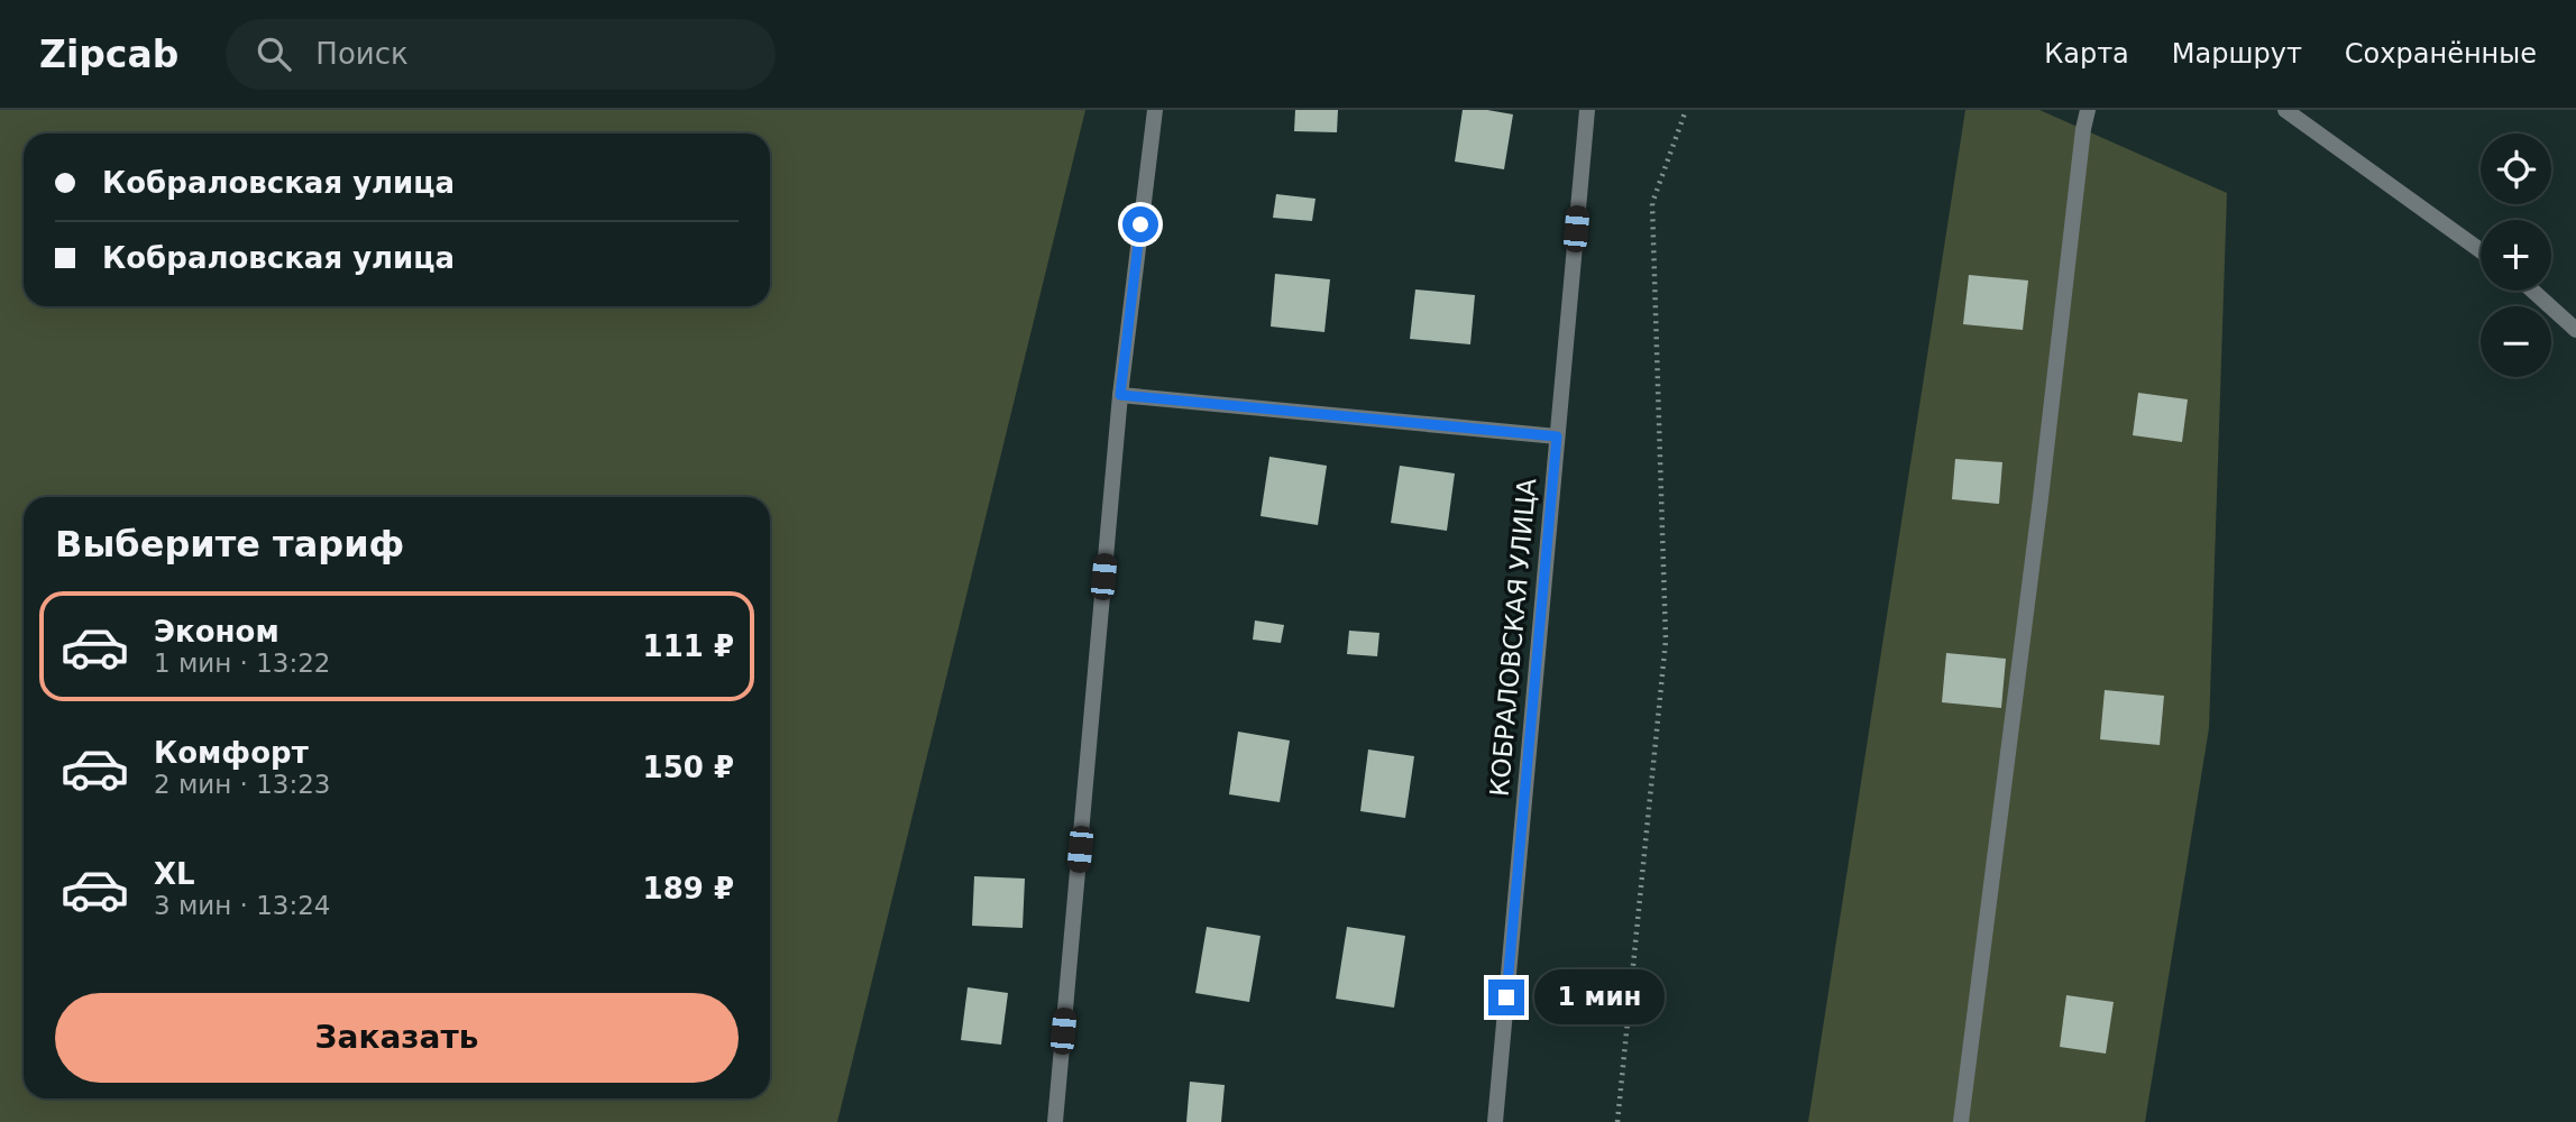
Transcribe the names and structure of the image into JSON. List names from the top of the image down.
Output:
{
  "streets": {
    "street": ["КОБРАЛОВСКАЯ УЛИЦА"]
  },
  "page": {
    "header": "Zipcab",
    "search": "Поиск",
    "nav": ["Карта", "Маршрут", "Сохранённые"],
    "map_buttons": ["+", "−"],
    "banner": ["Кобраловская улица", "Кобраловская улица"],
    "heading": "Выберите тариф",
    "list": [
      {
        "name": "Эконом",
        "note": "1 мин · 13:22",
        "value": "111 ₽"
      },
      {
        "name": "Комфорт",
        "note": "2 мин · 13:23",
        "value": "150 ₽"
      },
      {
        "name": "XL",
        "note": "3 мин · 13:24",
        "value": "189 ₽"
      }
    ],
    "bubble": "1 мин",
    "buttons": "Заказать"
  }
}
